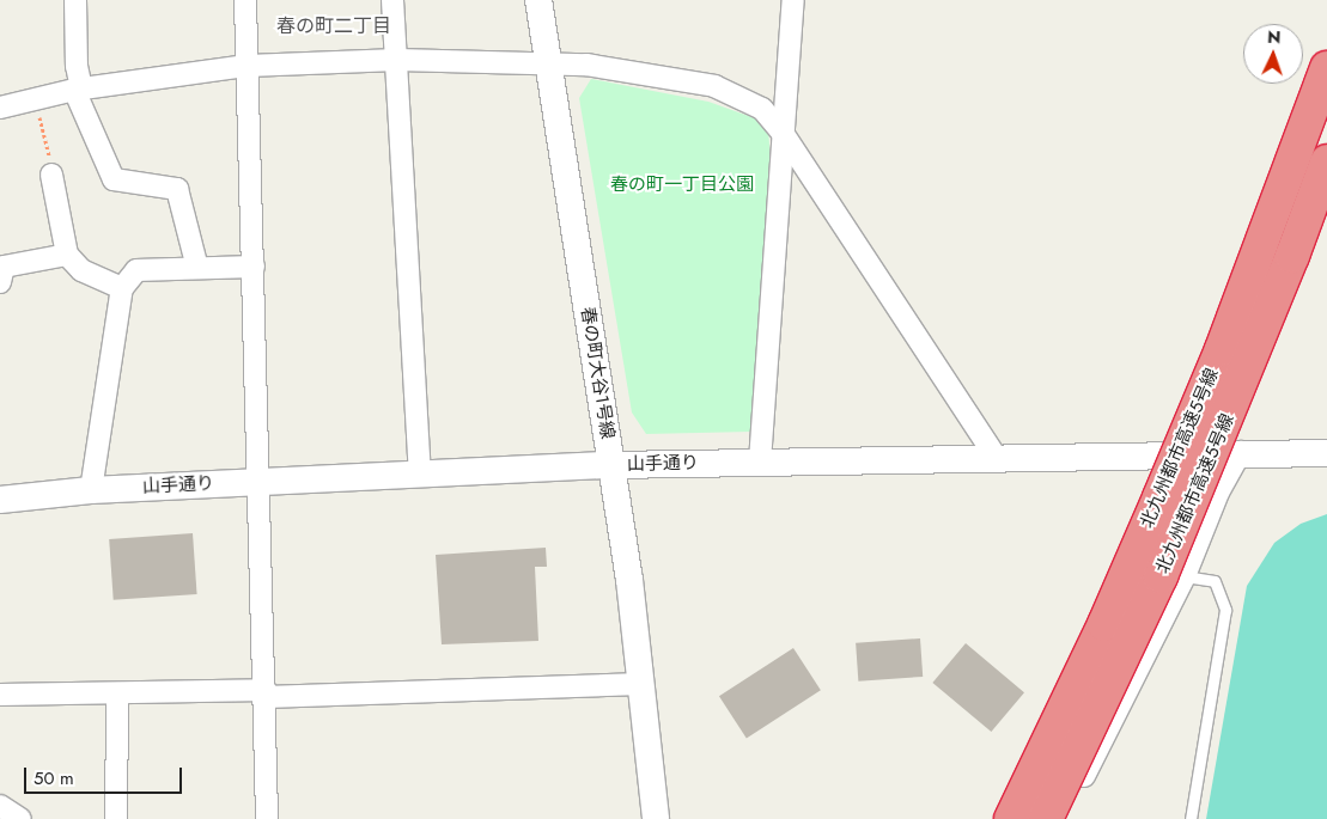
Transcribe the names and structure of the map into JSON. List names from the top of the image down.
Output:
{
  "streets": {
    "highway": ["北九州都市高速５号線", "北九州都市高速5号線"],
    "street": ["春の町大谷1号線", "山手通り"]
  },
  "crossings": [
    ["春の町大谷1号線", "山手通り"]
  ],
  "districts": ["春の町二丁目"],
  "parks": ["春の町一丁目公園"],
  "scale_bar": "50 m",
  "north": "top"
}
